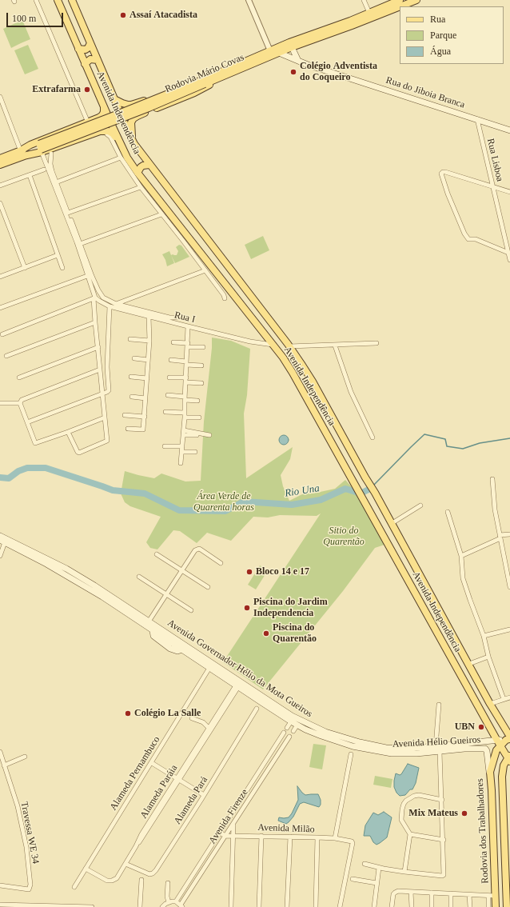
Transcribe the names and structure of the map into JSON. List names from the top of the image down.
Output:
{
  "streets": {
    "main road": [
      "Rodovia Mário Covas",
      "Rua do Jiboia Branca",
      "Avenida Independência",
      "Avenida Governador Hélio da Mota Gueiros",
      "Avenida Hélio Gueiros",
      "Rodovia dos Trabalhadores"
    ],
    "street": [
      "Rua Lisboa",
      "Rua I",
      "Alameda Pernambuco",
      "Alameda Paráia",
      "Alameda Pará",
      "Avenida Firenze",
      "Avenida Milão",
      "Travessa WE 34"
    ]
  },
  "crossings": [
    ["Rodovia Mário Covas", "Rua do Jiboia Branca"],
    ["Rua do Jiboia Branca", "Rua Lisboa"],
    ["Avenida Independência", "Rua I"],
    ["Avenida Independência", "Avenida Governador Hélio da Mota Gueiros"],
    ["Avenida Independência", "Rodovia dos Trabalhadores"],
    ["Avenida Governador Hélio da Mota Gueiros", "Avenida Hélio Gueiros"],
    ["Avenida Governador Hélio da Mota Gueiros", "Rodovia dos Trabalhadores"],
    ["Avenida Hélio Gueiros", "Alameda Pernambuco"],
    ["Avenida Hélio Gueiros", "Alameda Paráia"],
    ["Avenida Hélio Gueiros", "Rodovia dos Trabalhadores"],
    ["Avenida Firenze", "Avenida Milão"]
  ],
  "water": ["Rio Una"],
  "parks": ["Área Verde de Quarenta horas", "Sitio do Quarentão"],
  "places": [
    "Assaí Atacadista",
    "Colégio Adventista do Coqueiro",
    "Extrafarma",
    "Bloco 14 e 17",
    "Piscina do Jardim Independencia",
    "Piscina do Quarentão",
    "Colégio La Salle",
    "UBN",
    "Mix Mateus"
  ],
  "legend": ["Rua", "Parque", "Água"],
  "scale_bar": "100 m"
}
